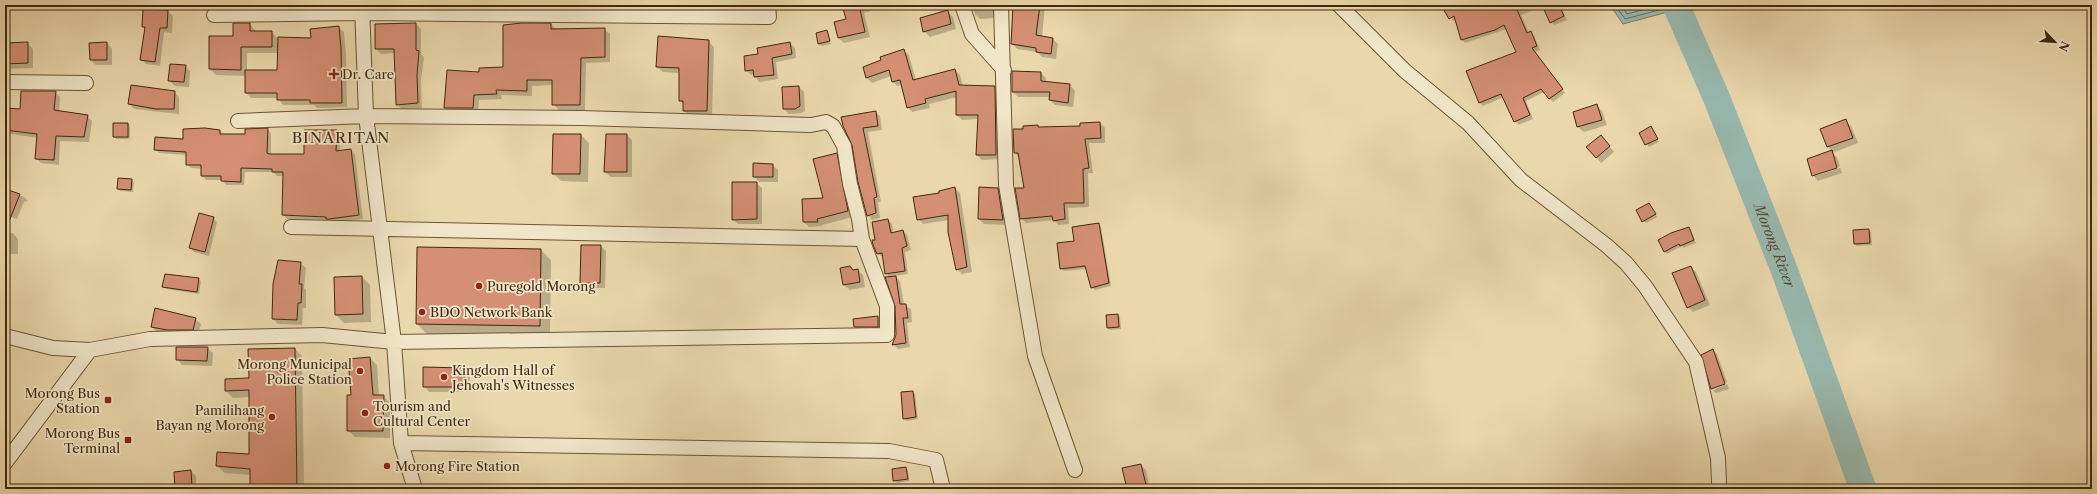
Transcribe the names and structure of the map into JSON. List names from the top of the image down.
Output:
{
  "districts": ["BINARITAN"],
  "water": ["Morong River"],
  "places": {
    "health": ["Dr. Care"],
    "other": [
      "Puregold Morong",
      "BDO Network Bank",
      "Morong Municipal Police Station",
      "Kingdom Hall of Jehovah's Witnesses",
      "Tourism and Cultural Center",
      "Pamilihang Bayan ng Morong",
      "Morong Fire Station"
    ],
    "transit": ["Morong Bus Station", "Morong Bus Terminal"]
  },
  "north": "bottom right"
}
